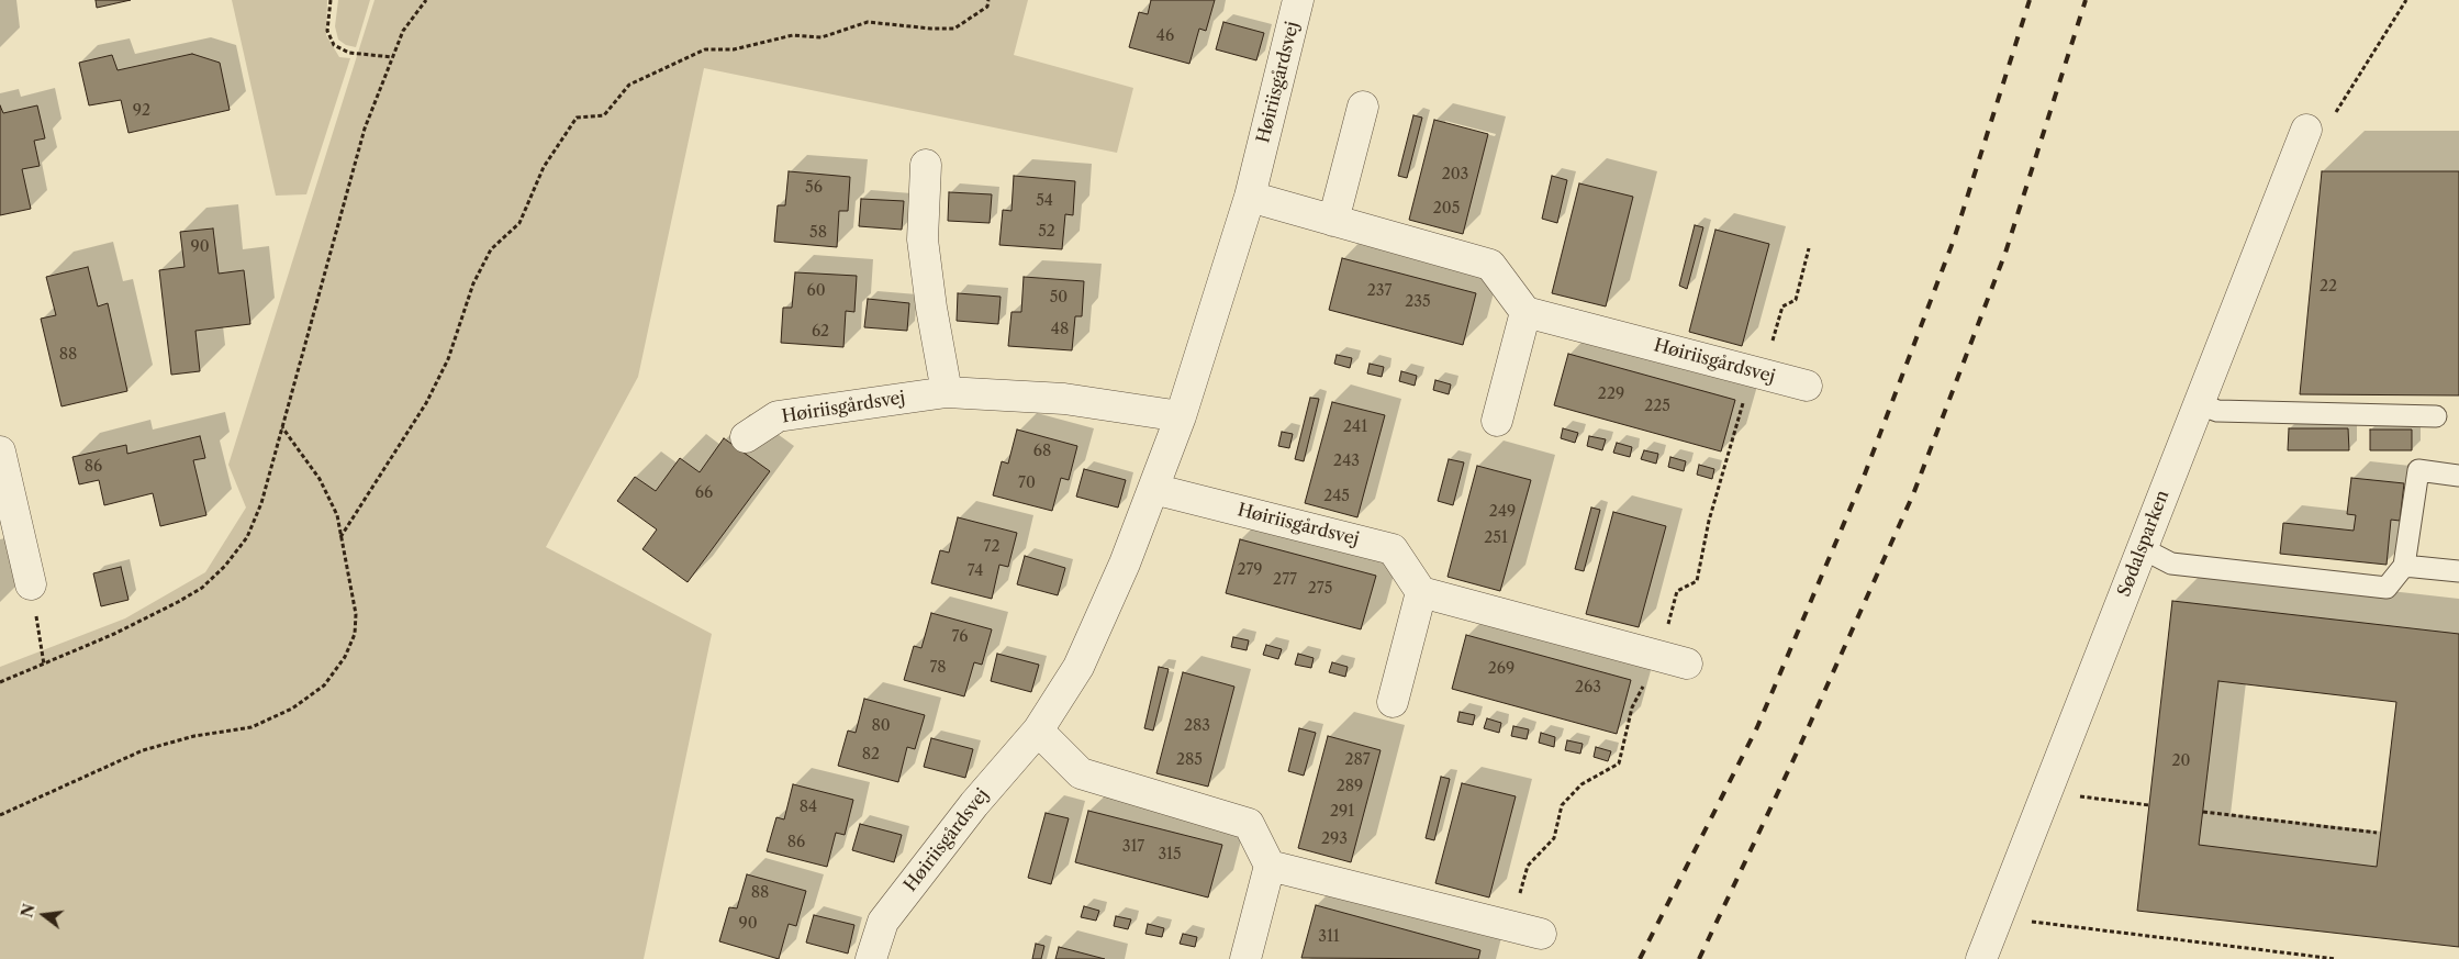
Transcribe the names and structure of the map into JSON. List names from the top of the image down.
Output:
{
  "streets": {
    "street": ["Høiriisgårdsvej", "Sødalsparken"]
  },
  "house_numbers": [
    "46",
    "92",
    "203",
    "56",
    "54",
    "205",
    "52",
    "58",
    "90",
    "22",
    "60",
    "237",
    "50",
    "235",
    "48",
    "62",
    "88",
    "229",
    "225",
    "241",
    "68",
    "243",
    "86",
    "70",
    "66",
    "245",
    "249",
    "251",
    "72",
    "279",
    "74",
    "277",
    "275",
    "76",
    "78",
    "269",
    "263",
    "80",
    "283",
    "82",
    "285",
    "287",
    "20",
    "289",
    "84",
    "291",
    "293",
    "86",
    "317",
    "315",
    "88",
    "90",
    "311"
  ],
  "north": "left"
}
